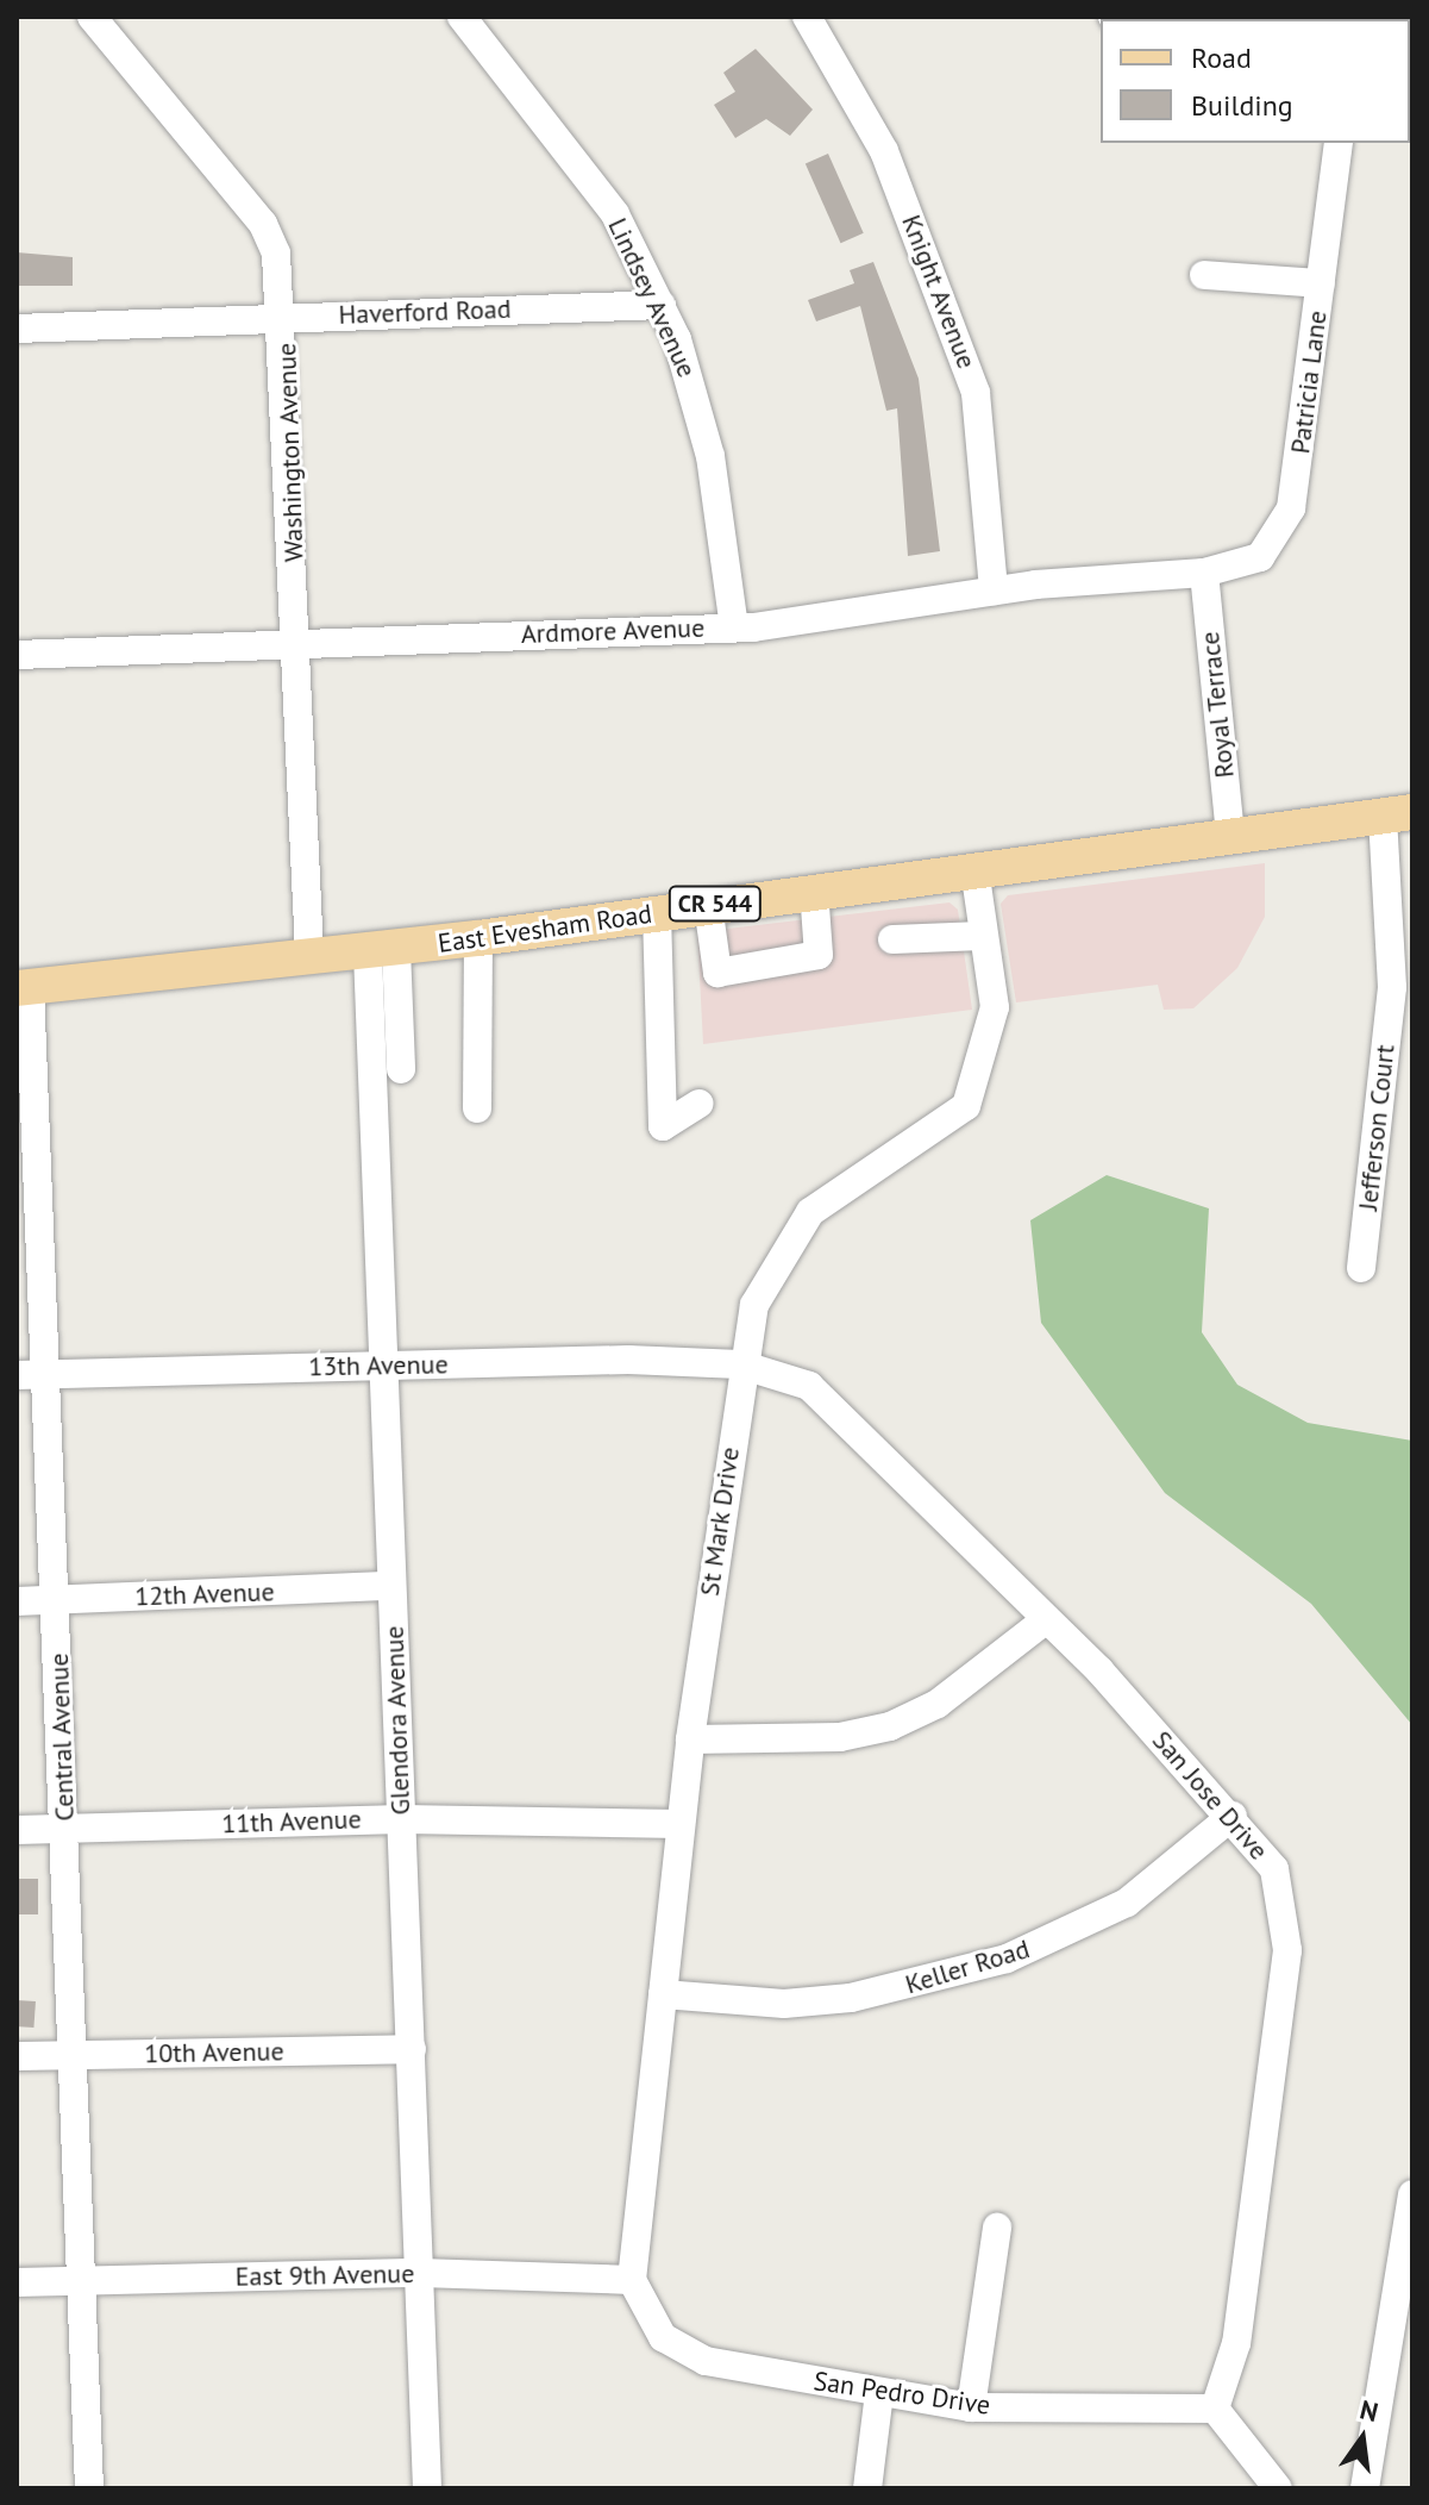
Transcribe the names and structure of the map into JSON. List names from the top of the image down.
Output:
{
  "streets": {
    "main road": ["CR 544", "East Evesham Road"],
    "street": [
      "Knight Avenue",
      "Lindsey Avenue",
      "Haverford Road",
      "Patricia Lane",
      "Washington Avenue",
      "Ardmore Avenue",
      "Royal Terrace",
      "Jefferson Court",
      "13th Avenue",
      "St Mark Drive",
      "12th Avenue",
      "Glendora Avenue",
      "Central Avenue",
      "San Jose Drive",
      "11th Avenue",
      "Keller Road",
      "10th Avenue",
      "East 9th Avenue",
      "San Pedro Drive"
    ]
  },
  "crossings": [
    ["Knight Avenue", "Ardmore Avenue"],
    ["Lindsey Avenue", "Haverford Road"],
    ["Lindsey Avenue", "Ardmore Avenue"],
    ["Haverford Road", "Washington Avenue"],
    ["Patricia Lane", "Ardmore Avenue"],
    ["Patricia Lane", "Royal Terrace"],
    ["Washington Avenue", "Ardmore Avenue"],
    ["Washington Avenue", "East Evesham Road"],
    ["Ardmore Avenue", "Royal Terrace"],
    ["Royal Terrace", "East Evesham Road"],
    ["East Evesham Road", "Jefferson Court"],
    ["East Evesham Road", "St Mark Drive"],
    ["East Evesham Road", "Glendora Avenue"],
    ["East Evesham Road", "Central Avenue"],
    ["13th Avenue", "St Mark Drive"],
    ["13th Avenue", "Glendora Avenue"],
    ["13th Avenue", "Central Avenue"],
    ["13th Avenue", "San Jose Drive"],
    ["St Mark Drive", "San Jose Drive"],
    ["St Mark Drive", "11th Avenue"],
    ["St Mark Drive", "Keller Road"],
    ["St Mark Drive", "East 9th Avenue"],
    ["St Mark Drive", "San Pedro Drive"],
    ["12th Avenue", "Glendora Avenue"],
    ["12th Avenue", "Central Avenue"],
    ["Glendora Avenue", "11th Avenue"],
    ["Glendora Avenue", "10th Avenue"],
    ["Glendora Avenue", "East 9th Avenue"],
    ["Central Avenue", "11th Avenue"],
    ["Central Avenue", "10th Avenue"],
    ["Central Avenue", "East 9th Avenue"],
    ["San Jose Drive", "Keller Road"],
    ["San Jose Drive", "San Pedro Drive"],
    ["East 9th Avenue", "San Pedro Drive"]
  ],
  "legend": ["Road", "Building"],
  "north": "top"
}
